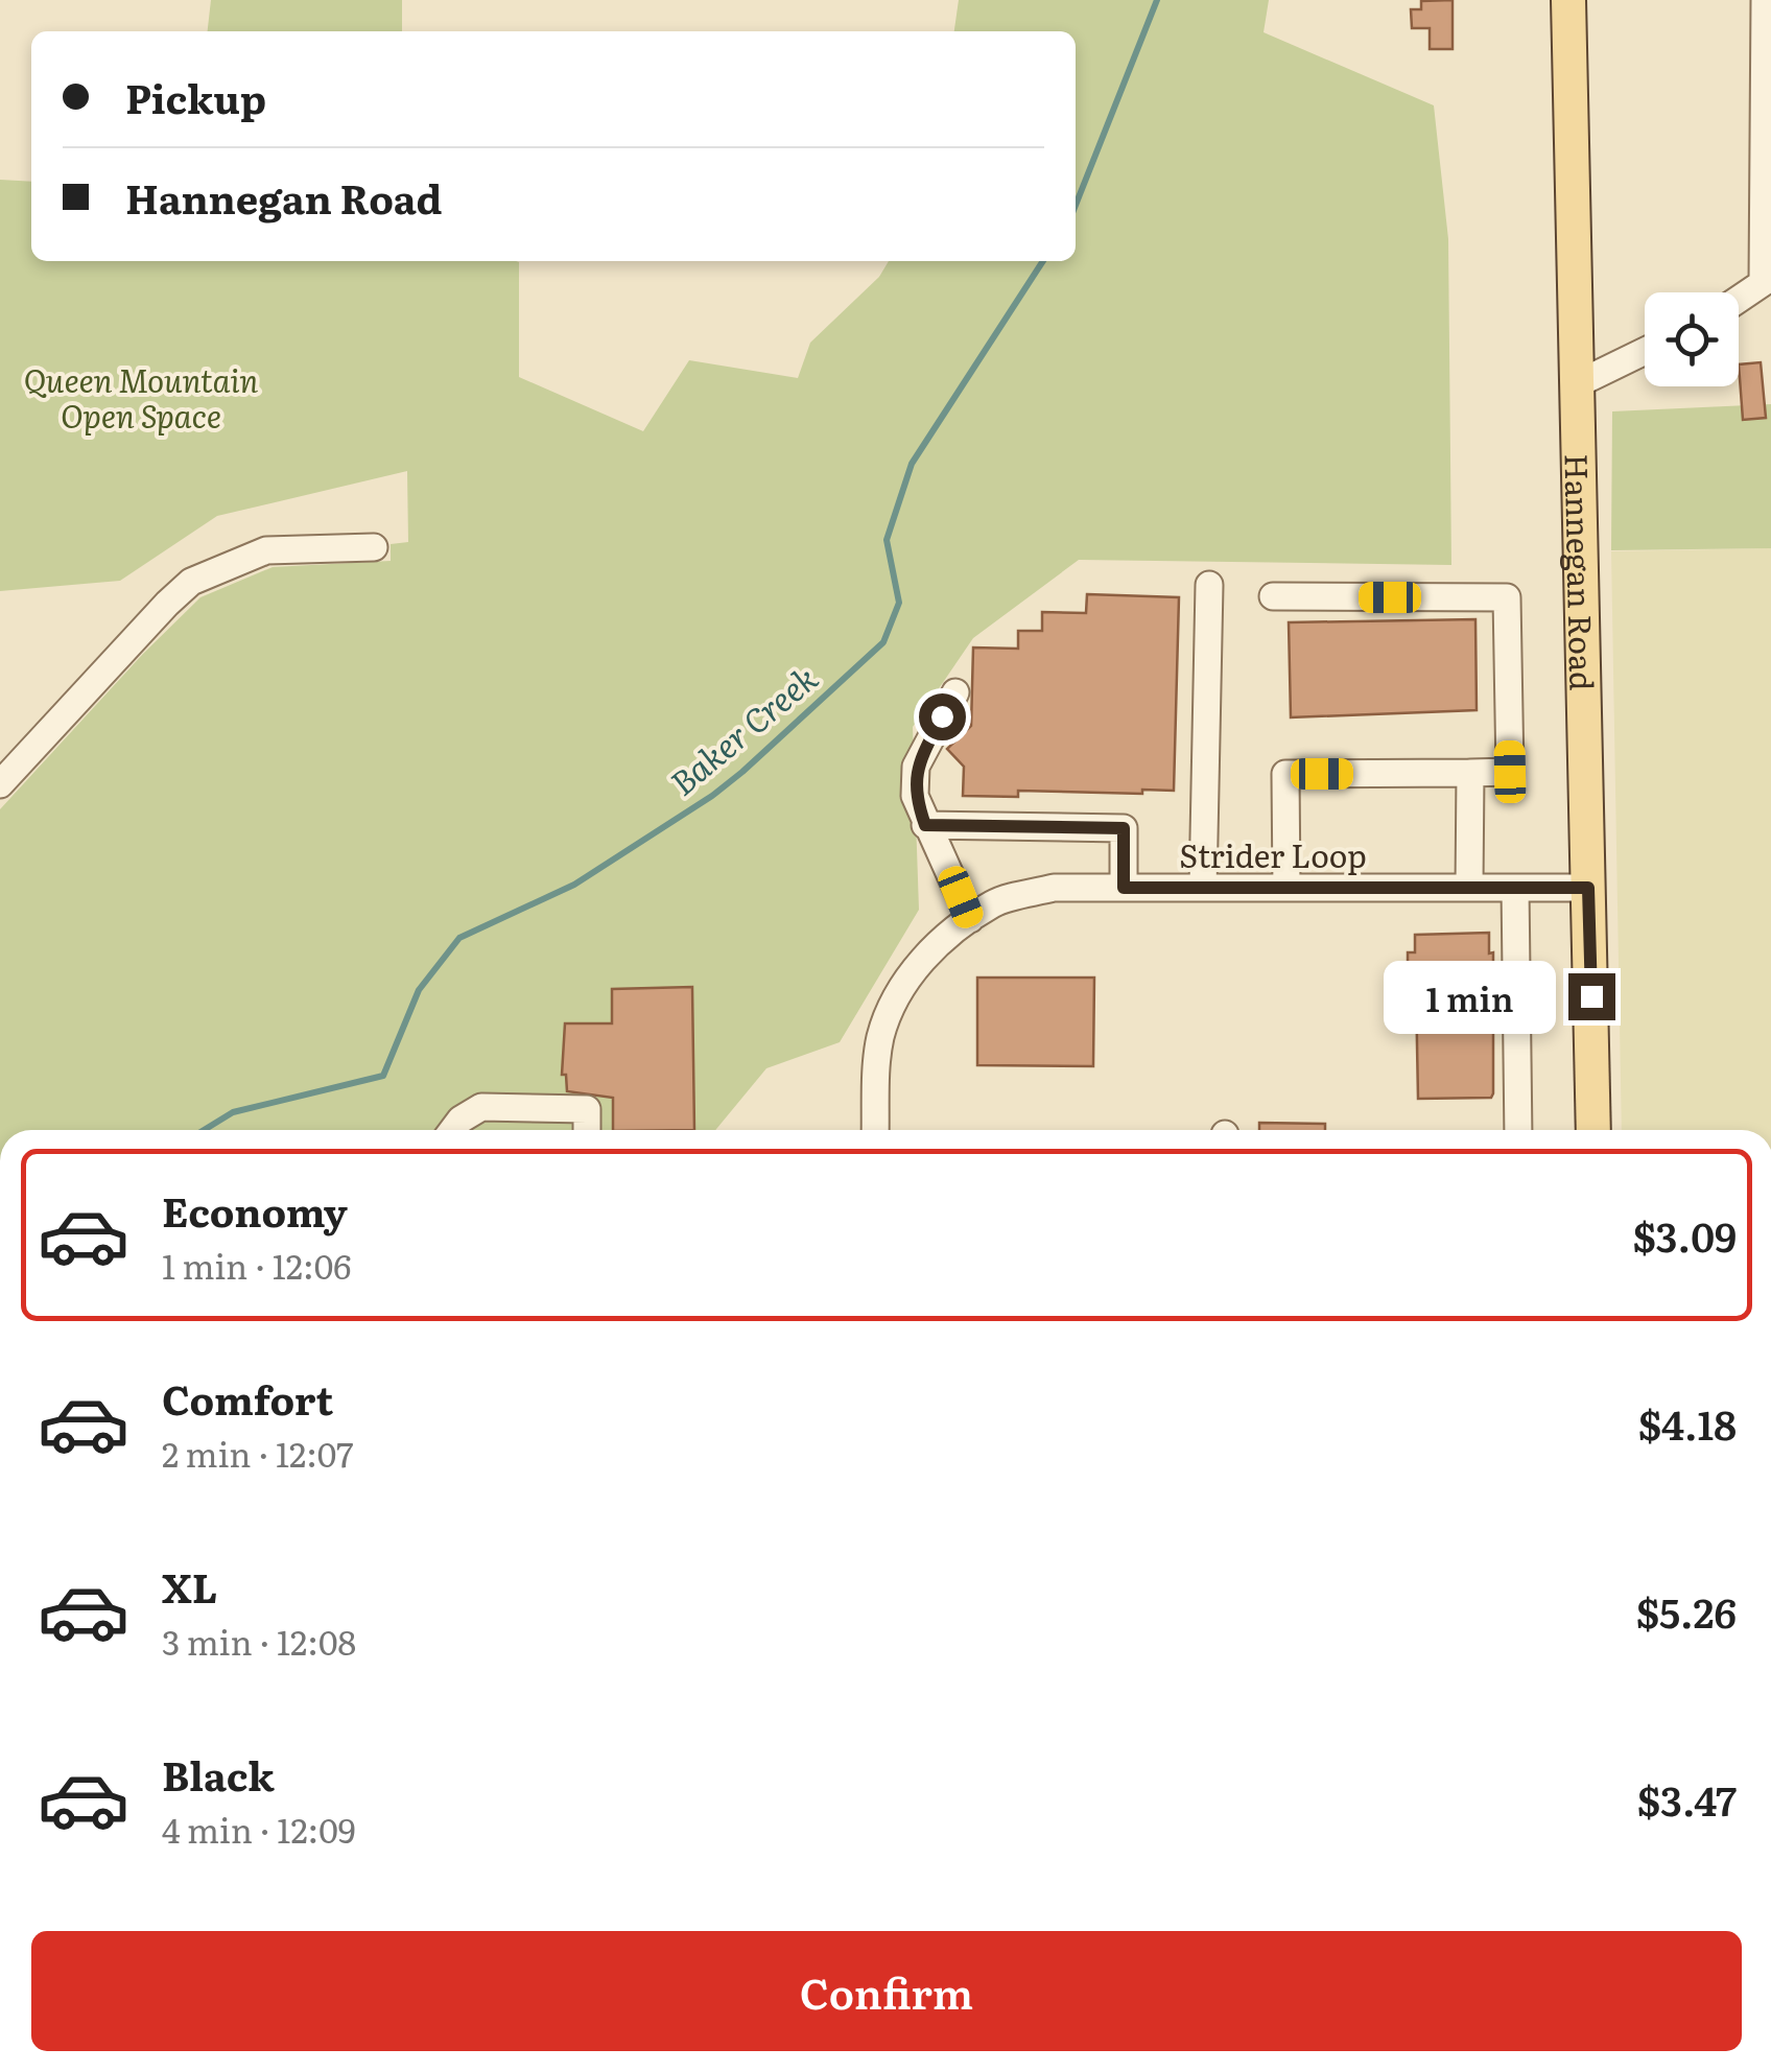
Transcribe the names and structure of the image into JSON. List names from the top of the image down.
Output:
{
  "streets": {
    "main road": ["Hannegan Road"],
    "street": ["Strider Loop"]
  },
  "crossings": [
    ["Hannegan Road", "Strider Loop"]
  ],
  "water": ["Baker Creek"],
  "parks": ["Queen Mountain Open Space"],
  "page": {
    "banner": ["Pickup", "Hannegan Road"],
    "bubble": "1 min",
    "list": [
      {
        "name": "Economy",
        "note": "1 min · 12:06",
        "value": "$3.09"
      },
      {
        "name": "Comfort",
        "note": "2 min · 12:07",
        "value": "$4.18"
      },
      {
        "name": "XL",
        "note": "3 min · 12:08",
        "value": "$5.26"
      },
      {
        "name": "Black",
        "note": "4 min · 12:09",
        "value": "$3.47"
      }
    ],
    "buttons": "Confirm"
  }
}
